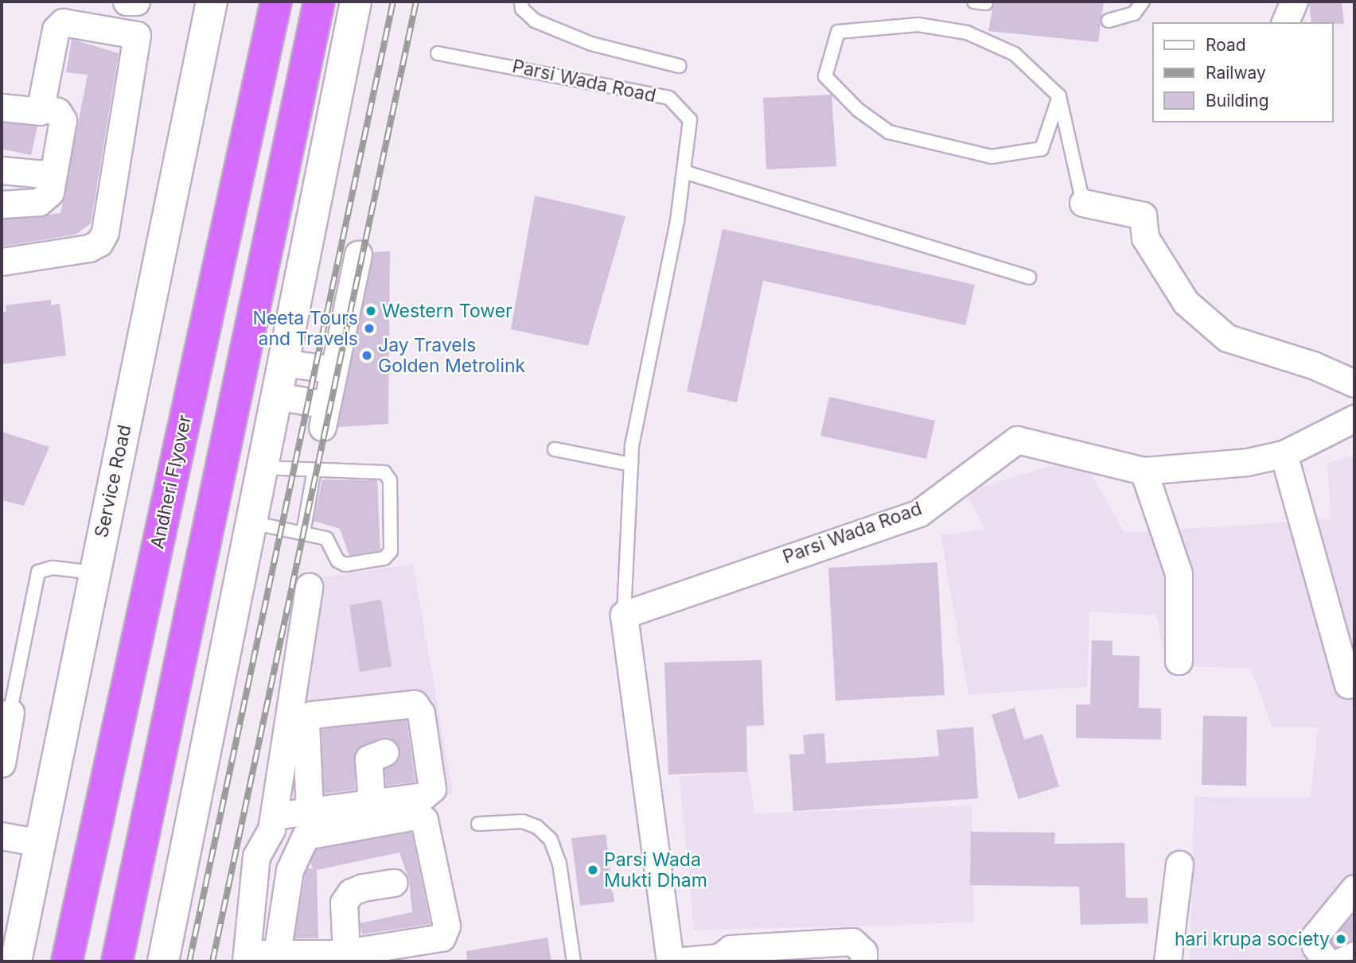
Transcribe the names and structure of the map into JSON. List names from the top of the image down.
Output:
{
  "streets": {
    "highway": ["Andheri Flyover"],
    "street": ["Parsi Wada Road", "Service Road"]
  },
  "places": [
    "Western Tower",
    "Neeta Tours and Travels",
    "Jay Travels Golden Metrolink",
    "Parsi Wada Mukti Dham",
    "hari krupa society"
  ],
  "legend": ["Road", "Railway", "Building"]
}
